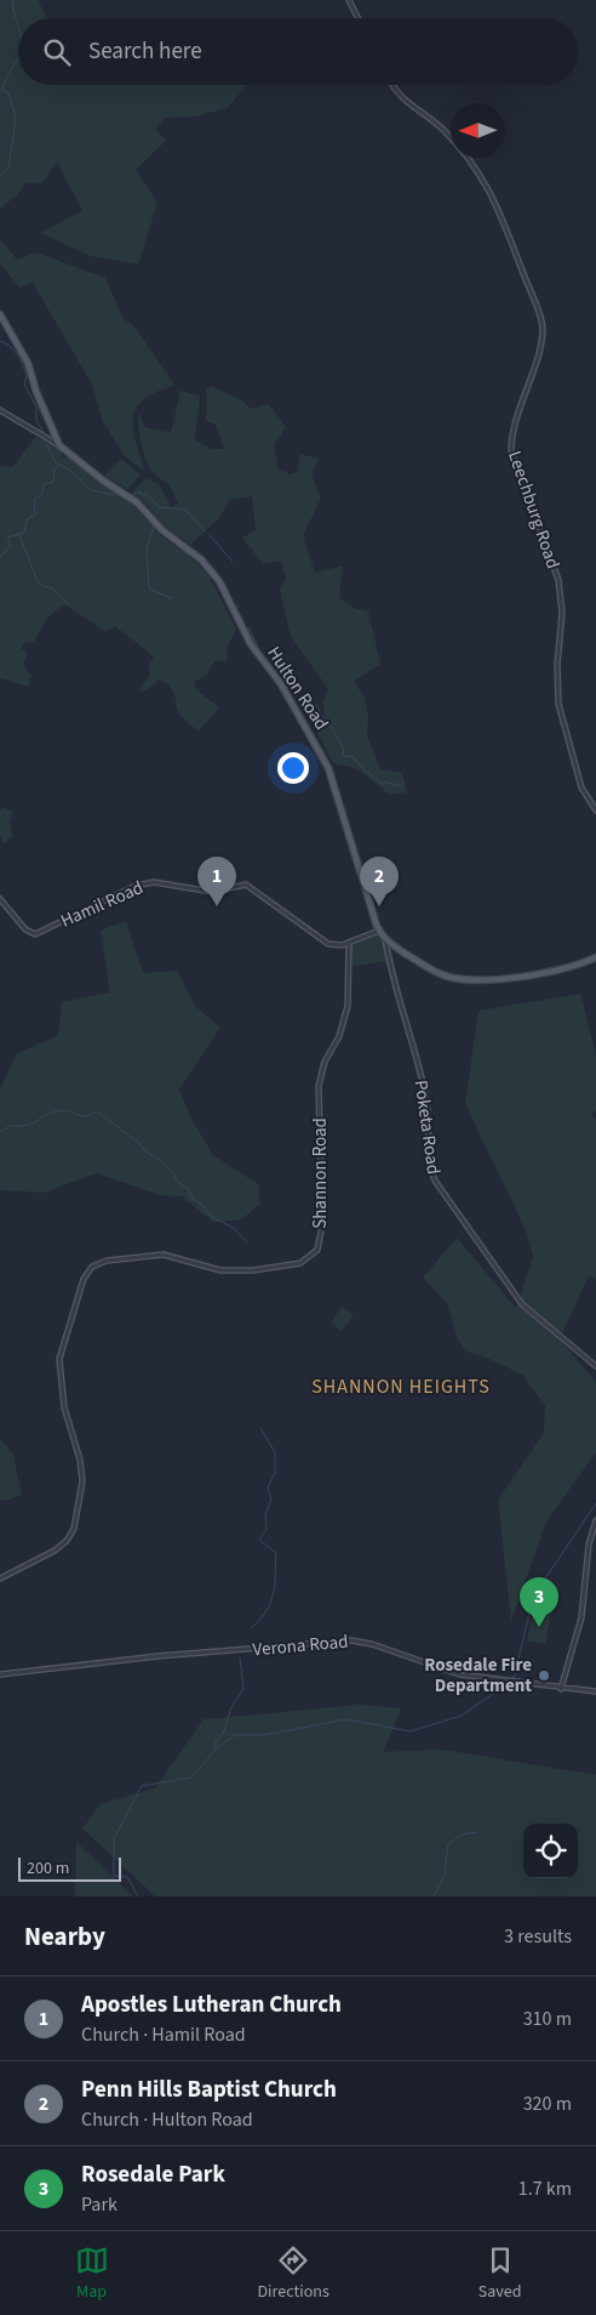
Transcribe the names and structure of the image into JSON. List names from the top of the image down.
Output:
{
  "streets": {
    "main road": ["Hulton Road"],
    "street": [
      "Leechburg Road",
      "Hamil Road",
      "Poketa Road",
      "Shannon Road",
      "Verona Road"
    ]
  },
  "crossings": [
    ["Hulton Road", "Hamil Road"],
    ["Hulton Road", "Poketa Road"],
    ["Hamil Road", "Shannon Road"]
  ],
  "districts": ["SHANNON HEIGHTS"],
  "places": ["Rosedale Fire Department"],
  "scale_bar": "200 m",
  "north": "left",
  "page": {
    "search": "Search here",
    "pins": ["1", "2", "3"],
    "scale": "200 m",
    "heading": ["Nearby", "3 results"],
    "list": [
      {
        "mark": "1",
        "name": "Apostles Lutheran Church",
        "note": "Church · Hamil Road",
        "value": "310 m"
      },
      {
        "mark": "2",
        "name": "Penn Hills Baptist Church",
        "note": "Church · Hulton Road",
        "value": "320 m"
      },
      {
        "mark": "3",
        "name": "Rosedale Park",
        "note": "Park",
        "value": "1.7 km"
      }
    ],
    "nav": ["Map", "Directions", "Saved"]
  }
}
